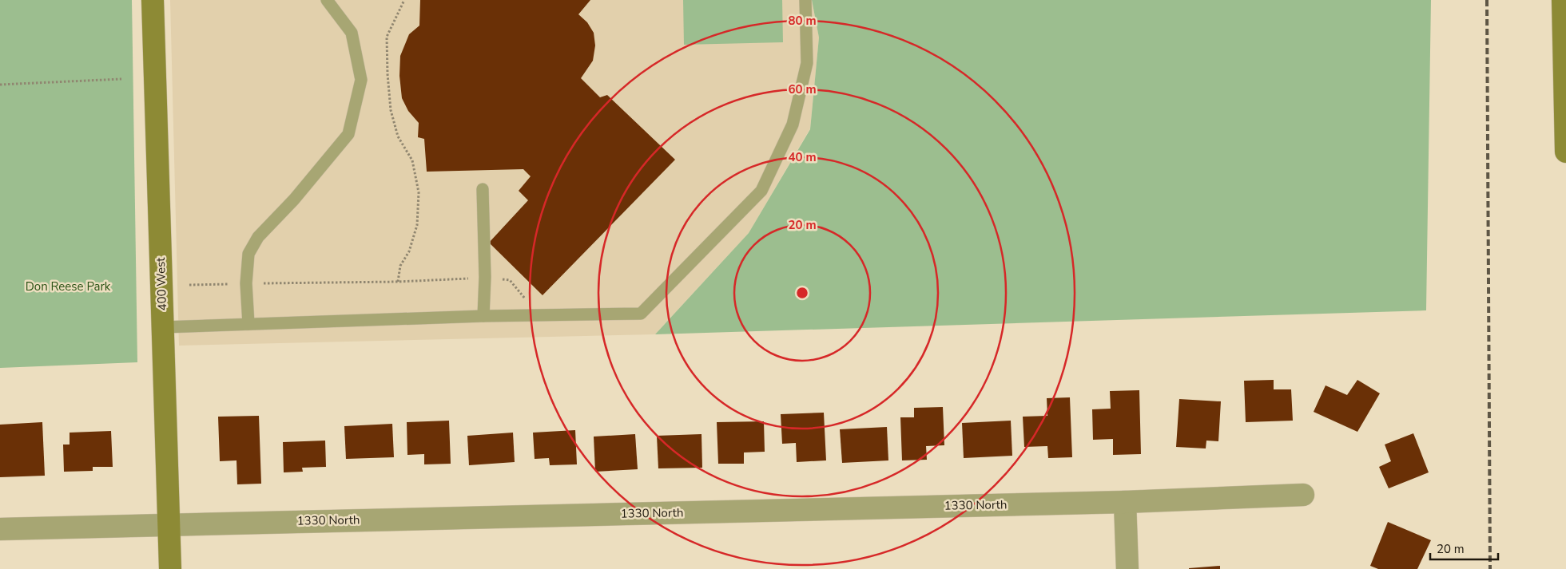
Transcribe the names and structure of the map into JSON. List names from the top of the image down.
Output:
{
  "streets": {
    "street": ["400 West", "1330 North"]
  },
  "crossings": [
    ["400 West", "1330 North"]
  ],
  "parks": ["Don Reese Park"],
  "scale_bar": "20 m",
  "rings": [
    "80 m",
    "60 m",
    "40 m",
    "20 m"
  ]
}
